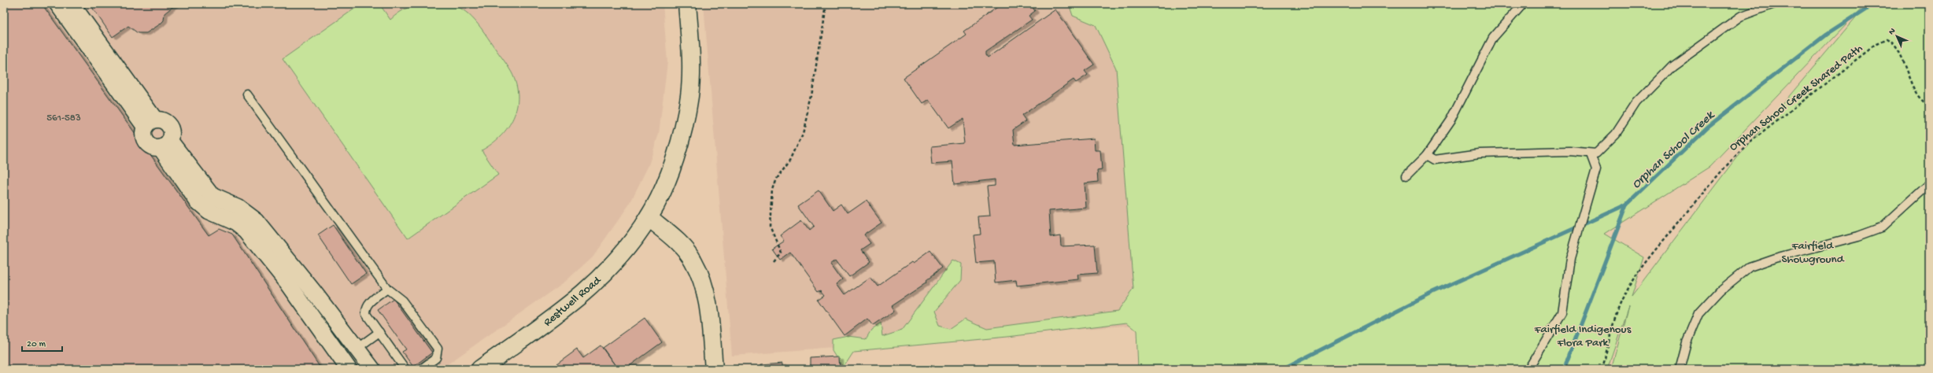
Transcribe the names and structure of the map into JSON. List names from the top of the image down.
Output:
{
  "streets": {
    "main road": ["Restwell Road"],
    "path": ["Orphan School Creek Shared Path"]
  },
  "water": ["Orphan School Creek"],
  "parks": ["Fairfield Showground", "Fairfield Indigenous Flora Park"],
  "house_numbers": ["561-583"],
  "scale_bar": "20 m",
  "north": "top left"
}
